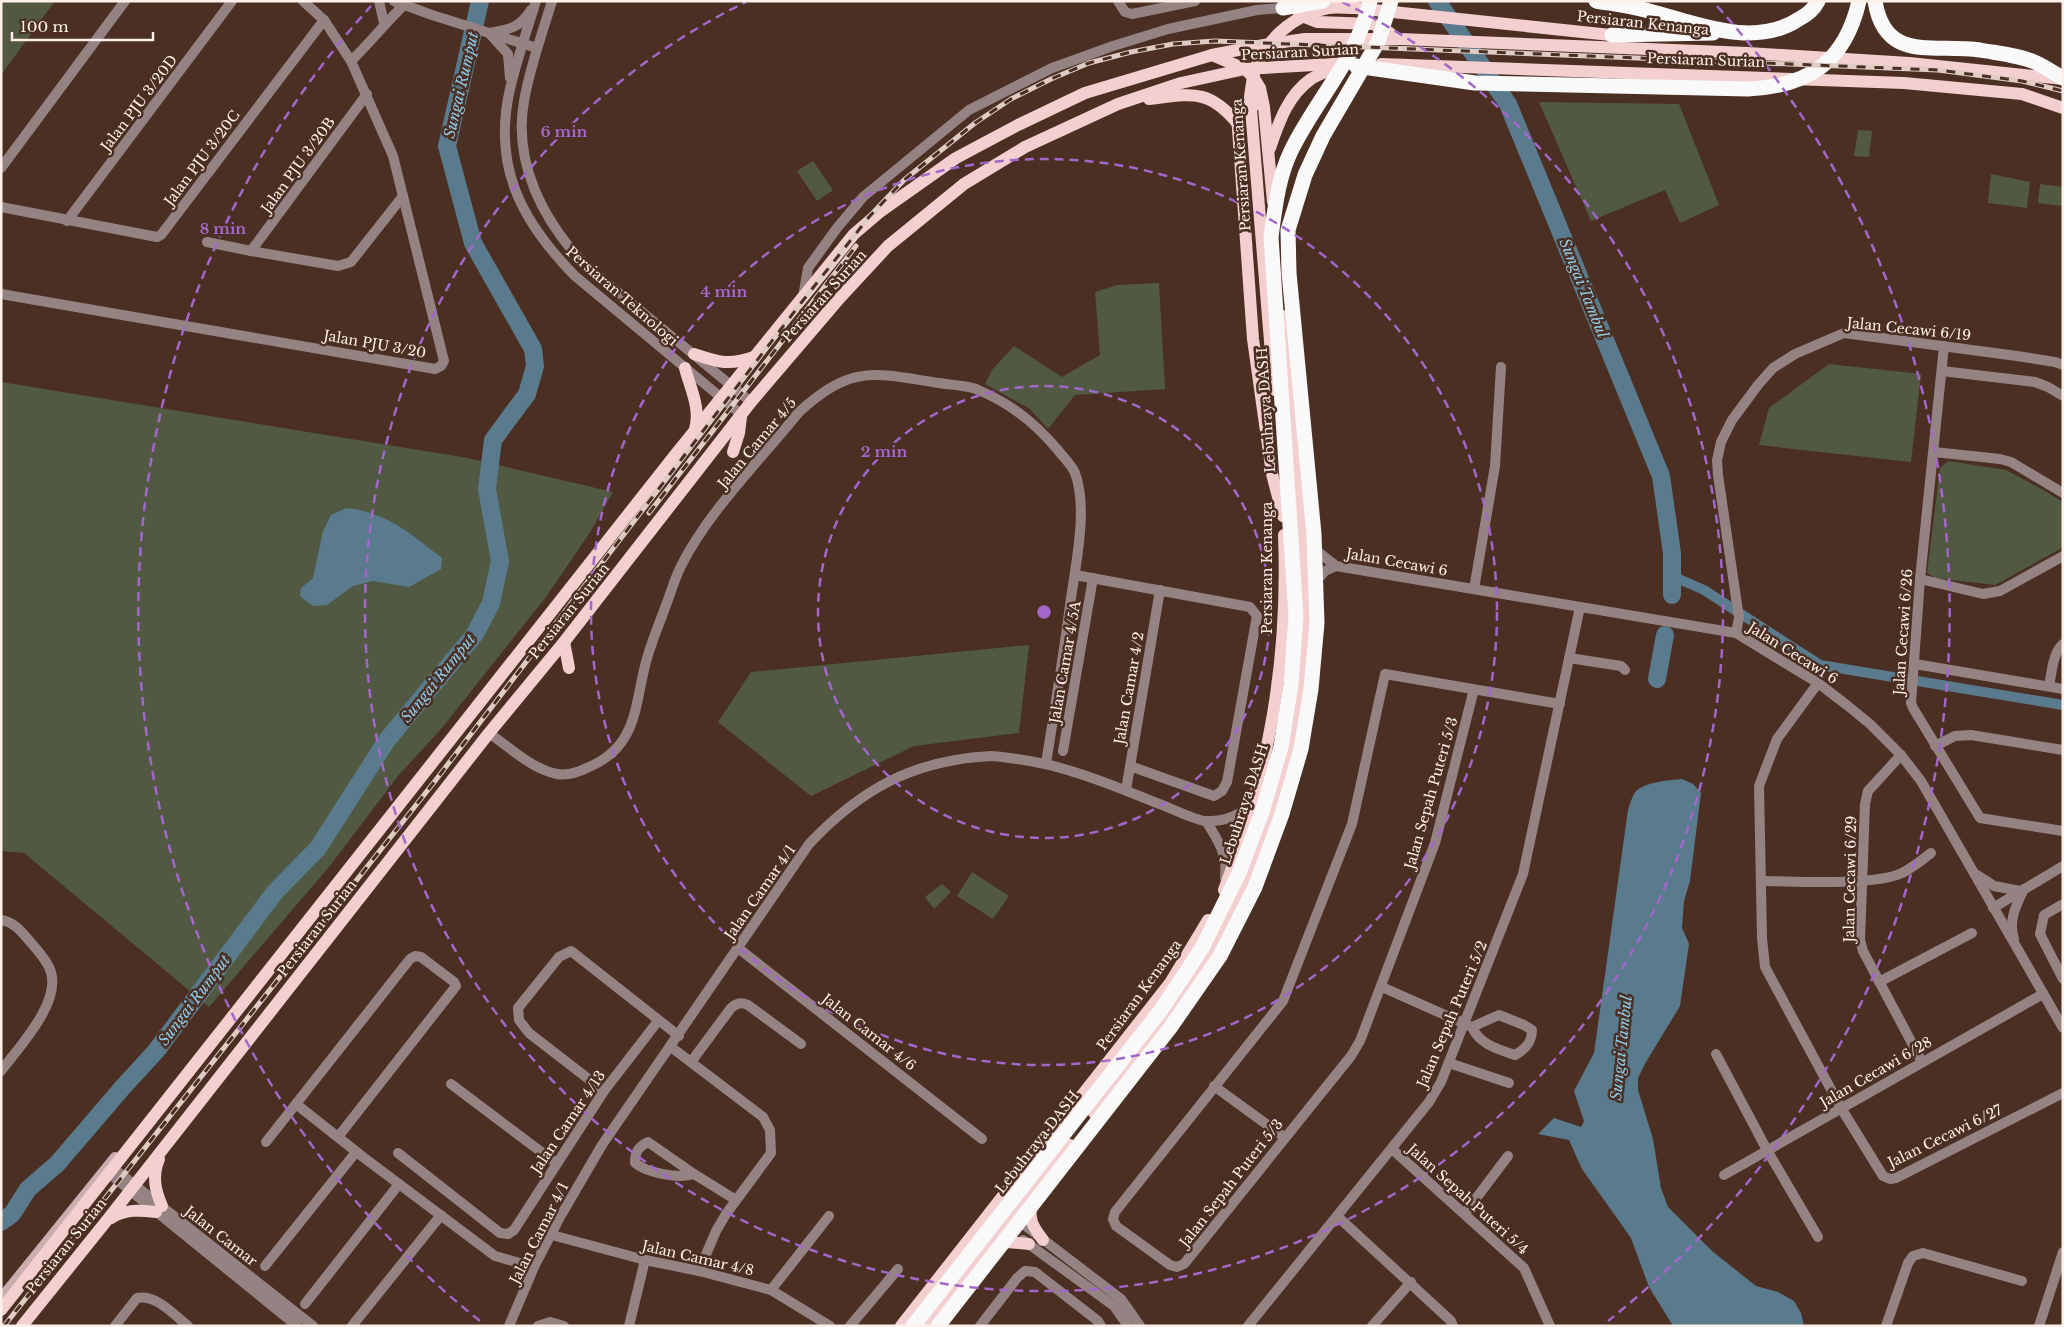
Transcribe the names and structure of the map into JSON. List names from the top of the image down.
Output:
{
  "streets": {
    "highway": ["Lebuhraya DASH"],
    "main road": ["Persiaran Kenanga", "Persiaran Surian"],
    "street": [
      "Jalan PJU 3/20D",
      "Jalan PJU 3/20C",
      "Jalan PJU 3/20B",
      "Persiaran Teknologi",
      "Jalan Cecawi 6/19",
      "Jalan PJU 3/20",
      "Jalan Camar 4/5",
      "Jalan Cecawi 6",
      "Jalan Cecawi 6/26",
      "Jalan Camar 4/5A",
      "Jalan Camar 4/2",
      "Jalan Sepah Puteri 5/3",
      "Jalan Cecawi 6/29",
      "Jalan Camar 4/1",
      "Jalan Sepah Puteri 5/2",
      "Jalan Camar 4/6",
      "Jalan Cecawi 6/28",
      "Jalan Camar 4/13",
      "Jalan Cecawi 6/27",
      "Jalan Sepah Puteri 5/4",
      "Jalan Camar",
      "Jalan Camar 4/8"
    ]
  },
  "crossings": [
    ["Persiaran Kenanga", "Persiaran Surian"],
    ["Persiaran Surian", "Persiaran Teknologi"],
    ["Persiaran Surian", "Jalan Camar 4/5"],
    ["Persiaran Surian", "Jalan Camar"],
    ["Jalan PJU 3/20D", "Jalan PJU 3/20C"],
    ["Jalan PJU 3/20C", "Jalan PJU 3/20"],
    ["Jalan PJU 3/20B", "Jalan PJU 3/20"],
    ["Jalan Cecawi 6/19", "Jalan Cecawi 6"],
    ["Jalan Cecawi 6/19", "Jalan Cecawi 6/26"],
    ["Jalan Camar 4/5", "Jalan Camar 4/1"],
    ["Jalan Cecawi 6", "Jalan Cecawi 6/29"],
    ["Jalan Cecawi 6", "Jalan Sepah Puteri 5/2"],
    ["Jalan Cecawi 6", "Jalan Cecawi 6/28"],
    ["Jalan Cecawi 6", "Jalan Cecawi 6/27"],
    ["Jalan Camar 4/2", "Jalan Camar 4/1"],
    ["Jalan Cecawi 6/29", "Jalan Cecawi 6/28"],
    ["Jalan Camar 4/1", "Jalan Camar 4/6"],
    ["Jalan Camar 4/1", "Jalan Camar 4/8"],
    ["Jalan Sepah Puteri 5/2", "Jalan Sepah Puteri 5/4"],
    ["Jalan Cecawi 6/28", "Jalan Cecawi 6/27"]
  ],
  "water": ["Sungai Rumput", "Sungai Tambul"],
  "scale_bar": "100 m",
  "rings": [
    "6 min",
    "8 min",
    "4 min",
    "2 min"
  ]
}
